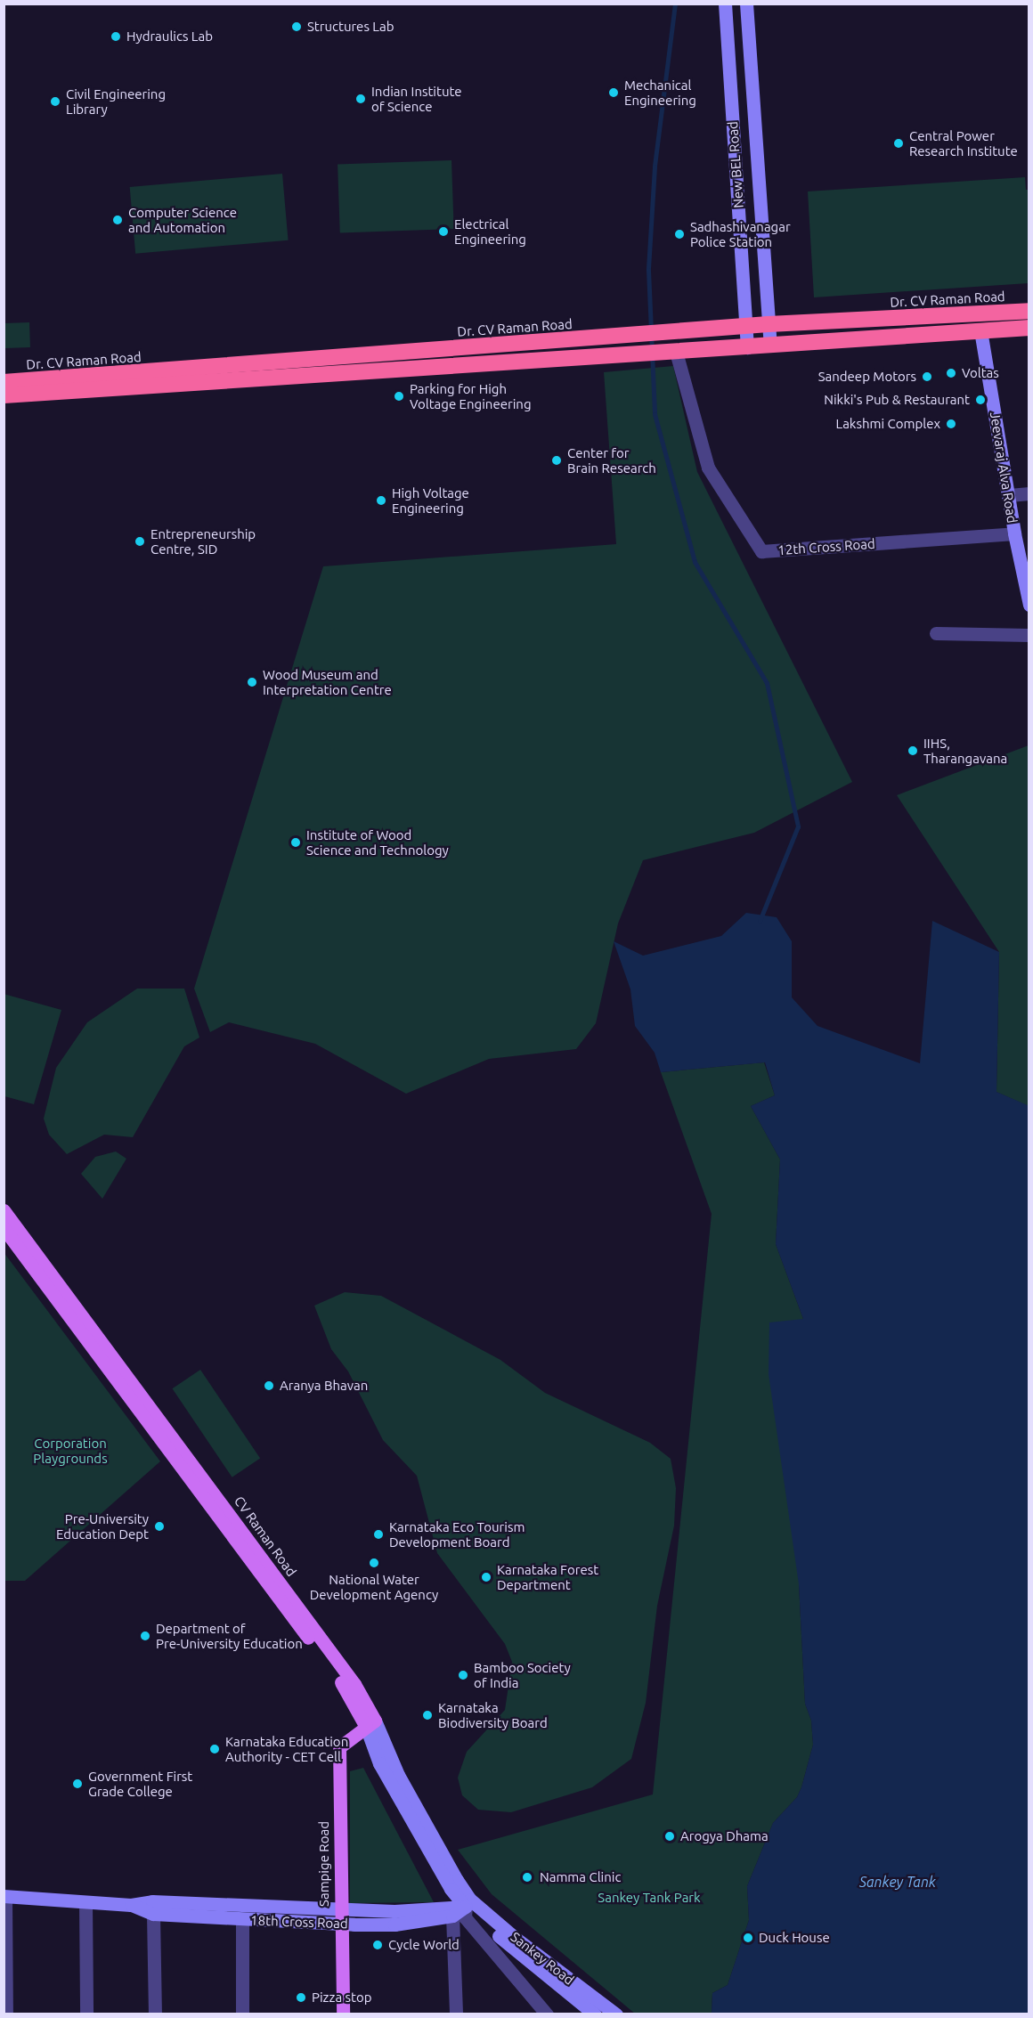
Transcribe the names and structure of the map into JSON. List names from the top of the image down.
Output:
{
  "streets": {
    "highway": ["Dr. CV Raman Road"],
    "main road": [
      "New BEL Road",
      "Jeevaraj Alva Road",
      "CV Raman Road",
      "Sampige Road",
      "18th Cross Road",
      "Sankey Road"
    ],
    "street": ["12th Cross Road"]
  },
  "crossings": [
    ["New BEL Road", "Dr. CV Raman Road"],
    ["Jeevaraj Alva Road", "12th Cross Road"],
    ["CV Raman Road", "Sampige Road"],
    ["CV Raman Road", "18th Cross Road"],
    ["CV Raman Road", "Sankey Road"],
    ["Sampige Road", "18th Cross Road"],
    ["18th Cross Road", "Sankey Road"]
  ],
  "water": ["Sankey Tank"],
  "parks": ["Corporation Playgrounds", "Sankey Tank Park"],
  "places": [
    "Structures Lab",
    "Hydraulics Lab",
    "Mechanical Engineering",
    "Indian Institute of Science",
    "Civil Engineering Library",
    "Central Power Research Institute",
    "Computer Science and Automation",
    "Electrical Engineering",
    "Sadhashivanagar Police Station",
    "Voltas",
    "Sandeep Motors",
    "Parking for High Voltage Engineering",
    "Nikki's Pub & Restaurant",
    "Lakshmi Complex",
    "Center for Brain Research",
    "High Voltage Engineering",
    "Entrepreneurship Centre, SID",
    "Wood Museum and Interpretation Centre",
    "IIHS, Tharangavana",
    "Institute of Wood Science and Technology",
    "Aranya Bhavan",
    "Pre-University Education Dept",
    "Karnataka Eco Tourism Development Board",
    "National Water Development Agency",
    "Karnataka Forest Department",
    "Department of Pre-University Education",
    "Bamboo Society of India",
    "Karnataka Biodiversity Board",
    "Karnataka Education Authority - CET Cell",
    "Government First Grade College",
    "Arogya Dhama",
    "Namma Clinic",
    "Duck House",
    "Cycle World",
    "Pizza stop"
  ]
}
